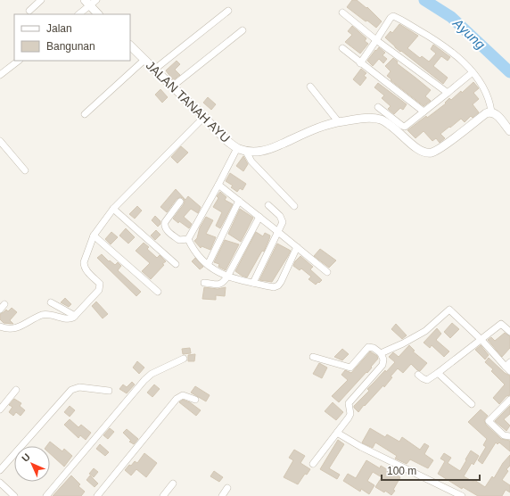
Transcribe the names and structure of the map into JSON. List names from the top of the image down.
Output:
{
  "streets": {
    "street": ["JALAN TANAH AYU"]
  },
  "water": ["Ayung"],
  "legend": ["Jalan", "Bangunan"],
  "scale_bar": "100 m",
  "north": "top left"
}
